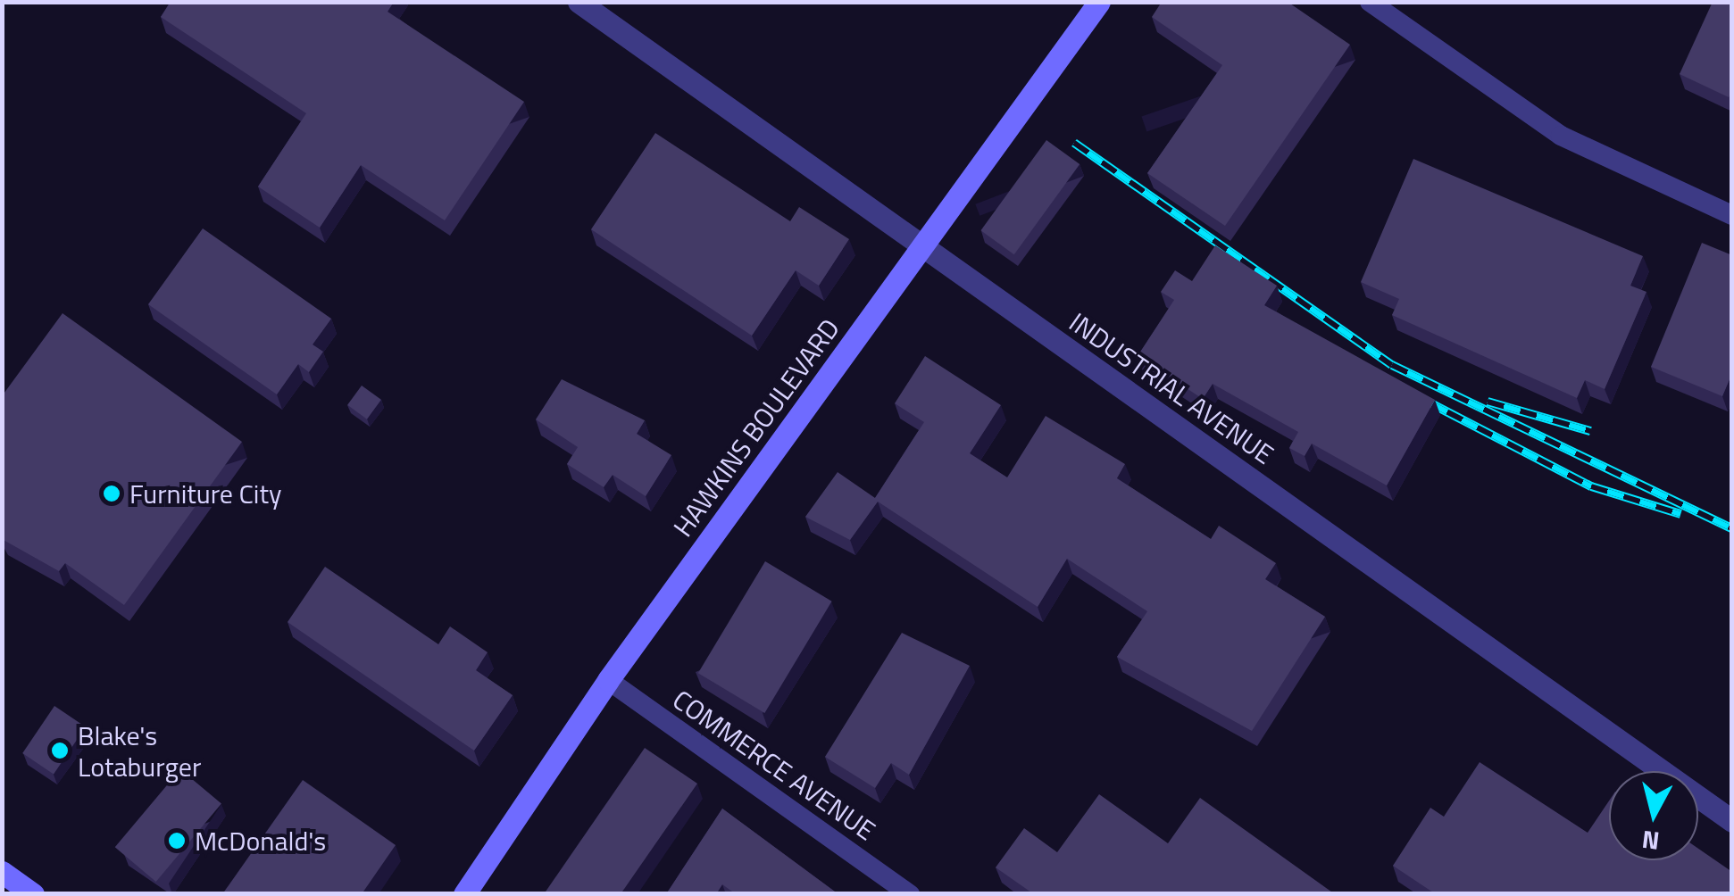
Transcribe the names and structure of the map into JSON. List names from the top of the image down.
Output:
{
  "streets": {
    "main road": ["HAWKINS BOULEVARD"],
    "street": ["INDUSTRIAL AVENUE", "COMMERCE AVENUE"]
  },
  "crossings": [
    ["INDUSTRIAL AVENUE", "HAWKINS BOULEVARD"],
    ["HAWKINS BOULEVARD", "COMMERCE AVENUE"]
  ],
  "places": ["Furniture City", "Blake's Lotaburger", "McDonald's"],
  "north": "bottom"
}
